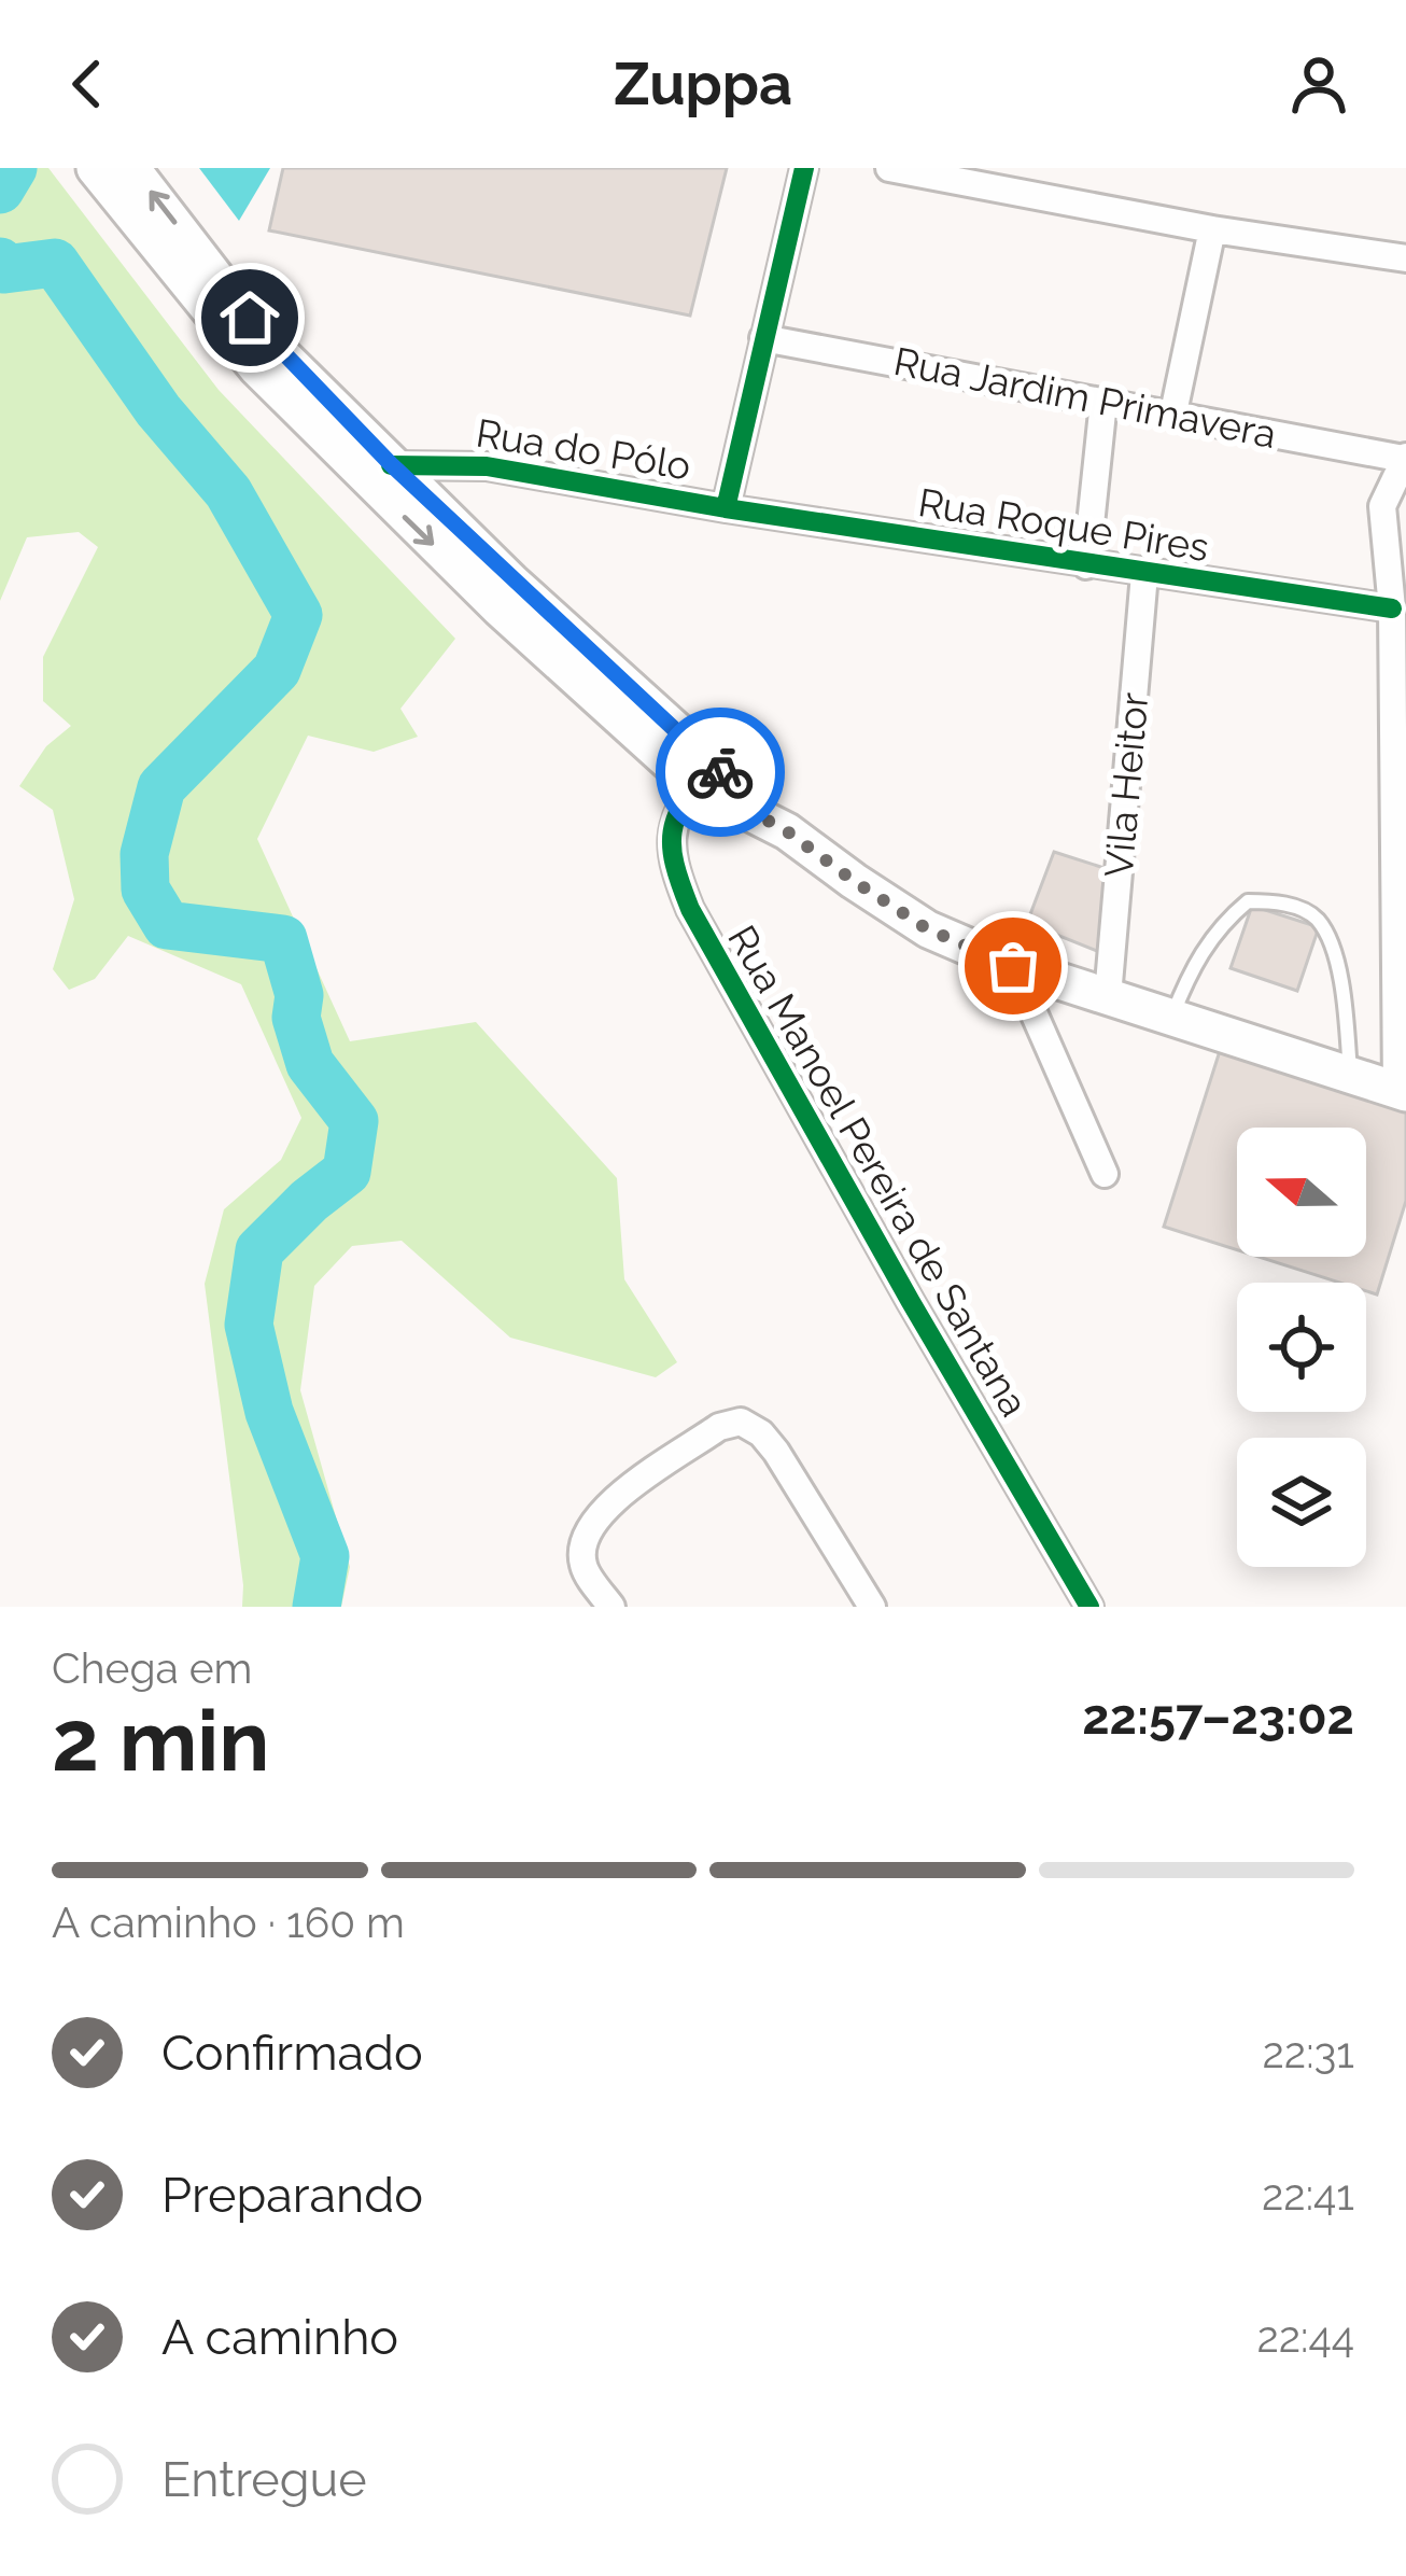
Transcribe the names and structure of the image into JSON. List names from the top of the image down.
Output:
{
  "streets": {
    "street": [
      "Rua Jardim Primavera",
      "Rua do Pólo",
      "Rua Roque Pires",
      "Vila Heitor",
      "Rua Manoel Pereira de Santana"
    ]
  },
  "crossings": [
    ["Rua Jardim Primavera", "Rua do Pólo"],
    ["Rua do Pólo", "Rua Roque Pires"],
    ["Rua Roque Pires", "Vila Heitor"]
  ],
  "north": "left",
  "page": {
    "header": "Zuppa",
    "heading": ["2 min", "Chega em", "22:57–23:02"],
    "bar": "A caminho · 160 m",
    "list": [
      ["Confirmado", "22:31"],
      ["Preparando", "22:41"],
      ["A caminho", "22:44"],
      "Entregue"
    ]
  }
}
